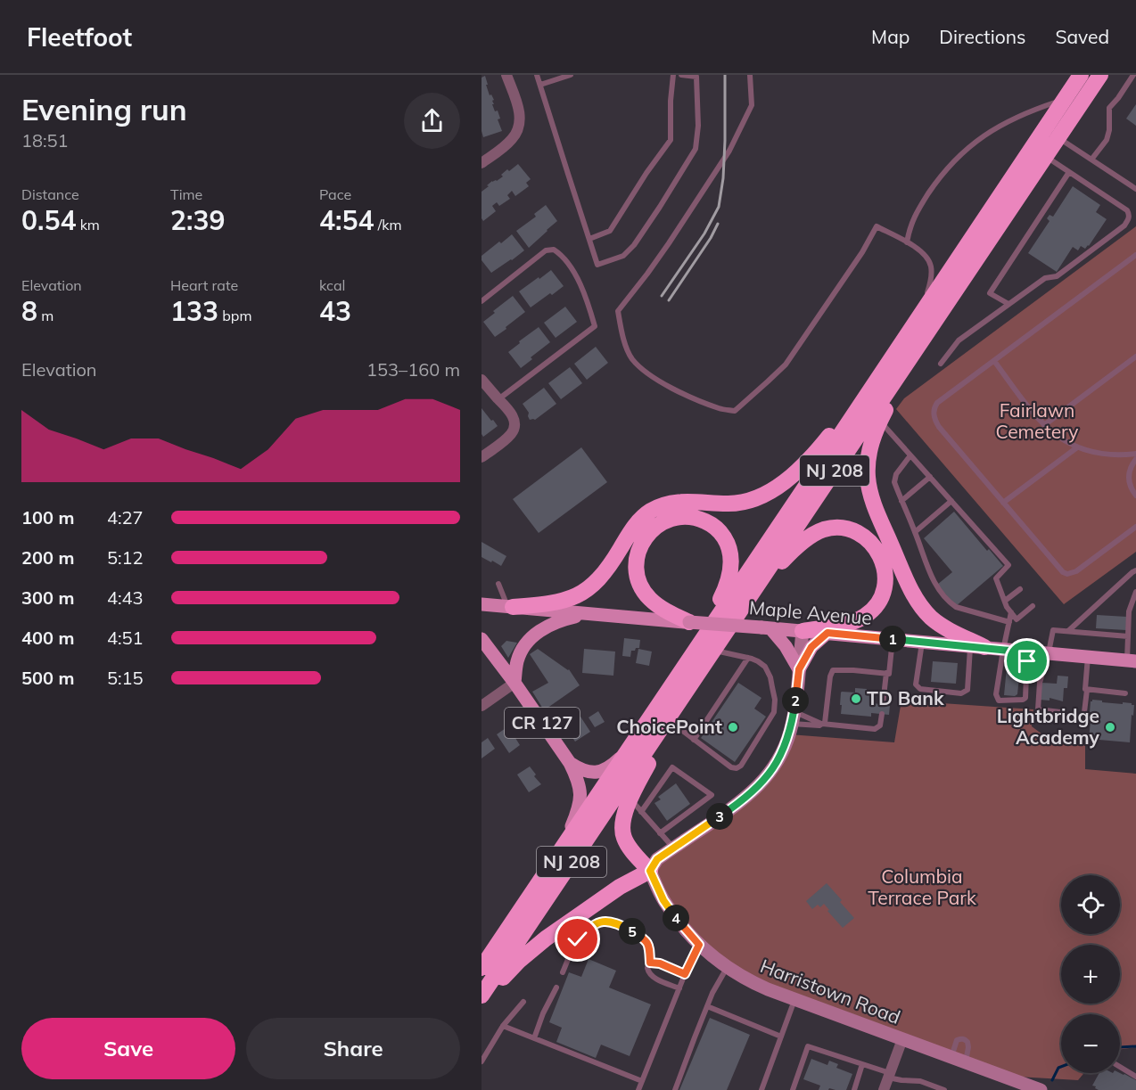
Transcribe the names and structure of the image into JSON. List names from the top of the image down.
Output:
{
  "streets": {
    "highway": ["NJ 208"],
    "main road": ["Maple Avenue", "CR 127"],
    "street": ["Harristown Road"]
  },
  "parks": ["Fairlawn Cemetery", "Columbia Terrace Park"],
  "places": ["TD Bank", "ChoicePoint", "Lightbridge Academy"],
  "page": {
    "header": "Fleetfoot",
    "nav": ["Map", "Directions", "Saved"],
    "heading": ["Evening run", "18:51"],
    "stats": [
      ["Distance", "0.54 km"],
      ["Time", "2:39"],
      ["Pace", "4:54 /km"],
      ["Elevation", "8 m"],
      ["Heart rate", "133 bpm"],
      ["kcal", "43"]
    ],
    "chart": ["Elevation", "153–160 m"],
    "list": [
      {
        "name": "100 m",
        "note": "4:27"
      },
      {
        "name": "200 m",
        "note": "5:12"
      },
      {
        "name": "300 m",
        "note": "4:43"
      },
      {
        "name": "400 m",
        "note": "4:51"
      },
      {
        "name": "500 m",
        "note": "5:15"
      }
    ],
    "pins": [
      "1",
      "2",
      "3",
      "4",
      "5"
    ],
    "map_buttons": ["+", "−"],
    "buttons": ["Save", "Share"]
  }
}
